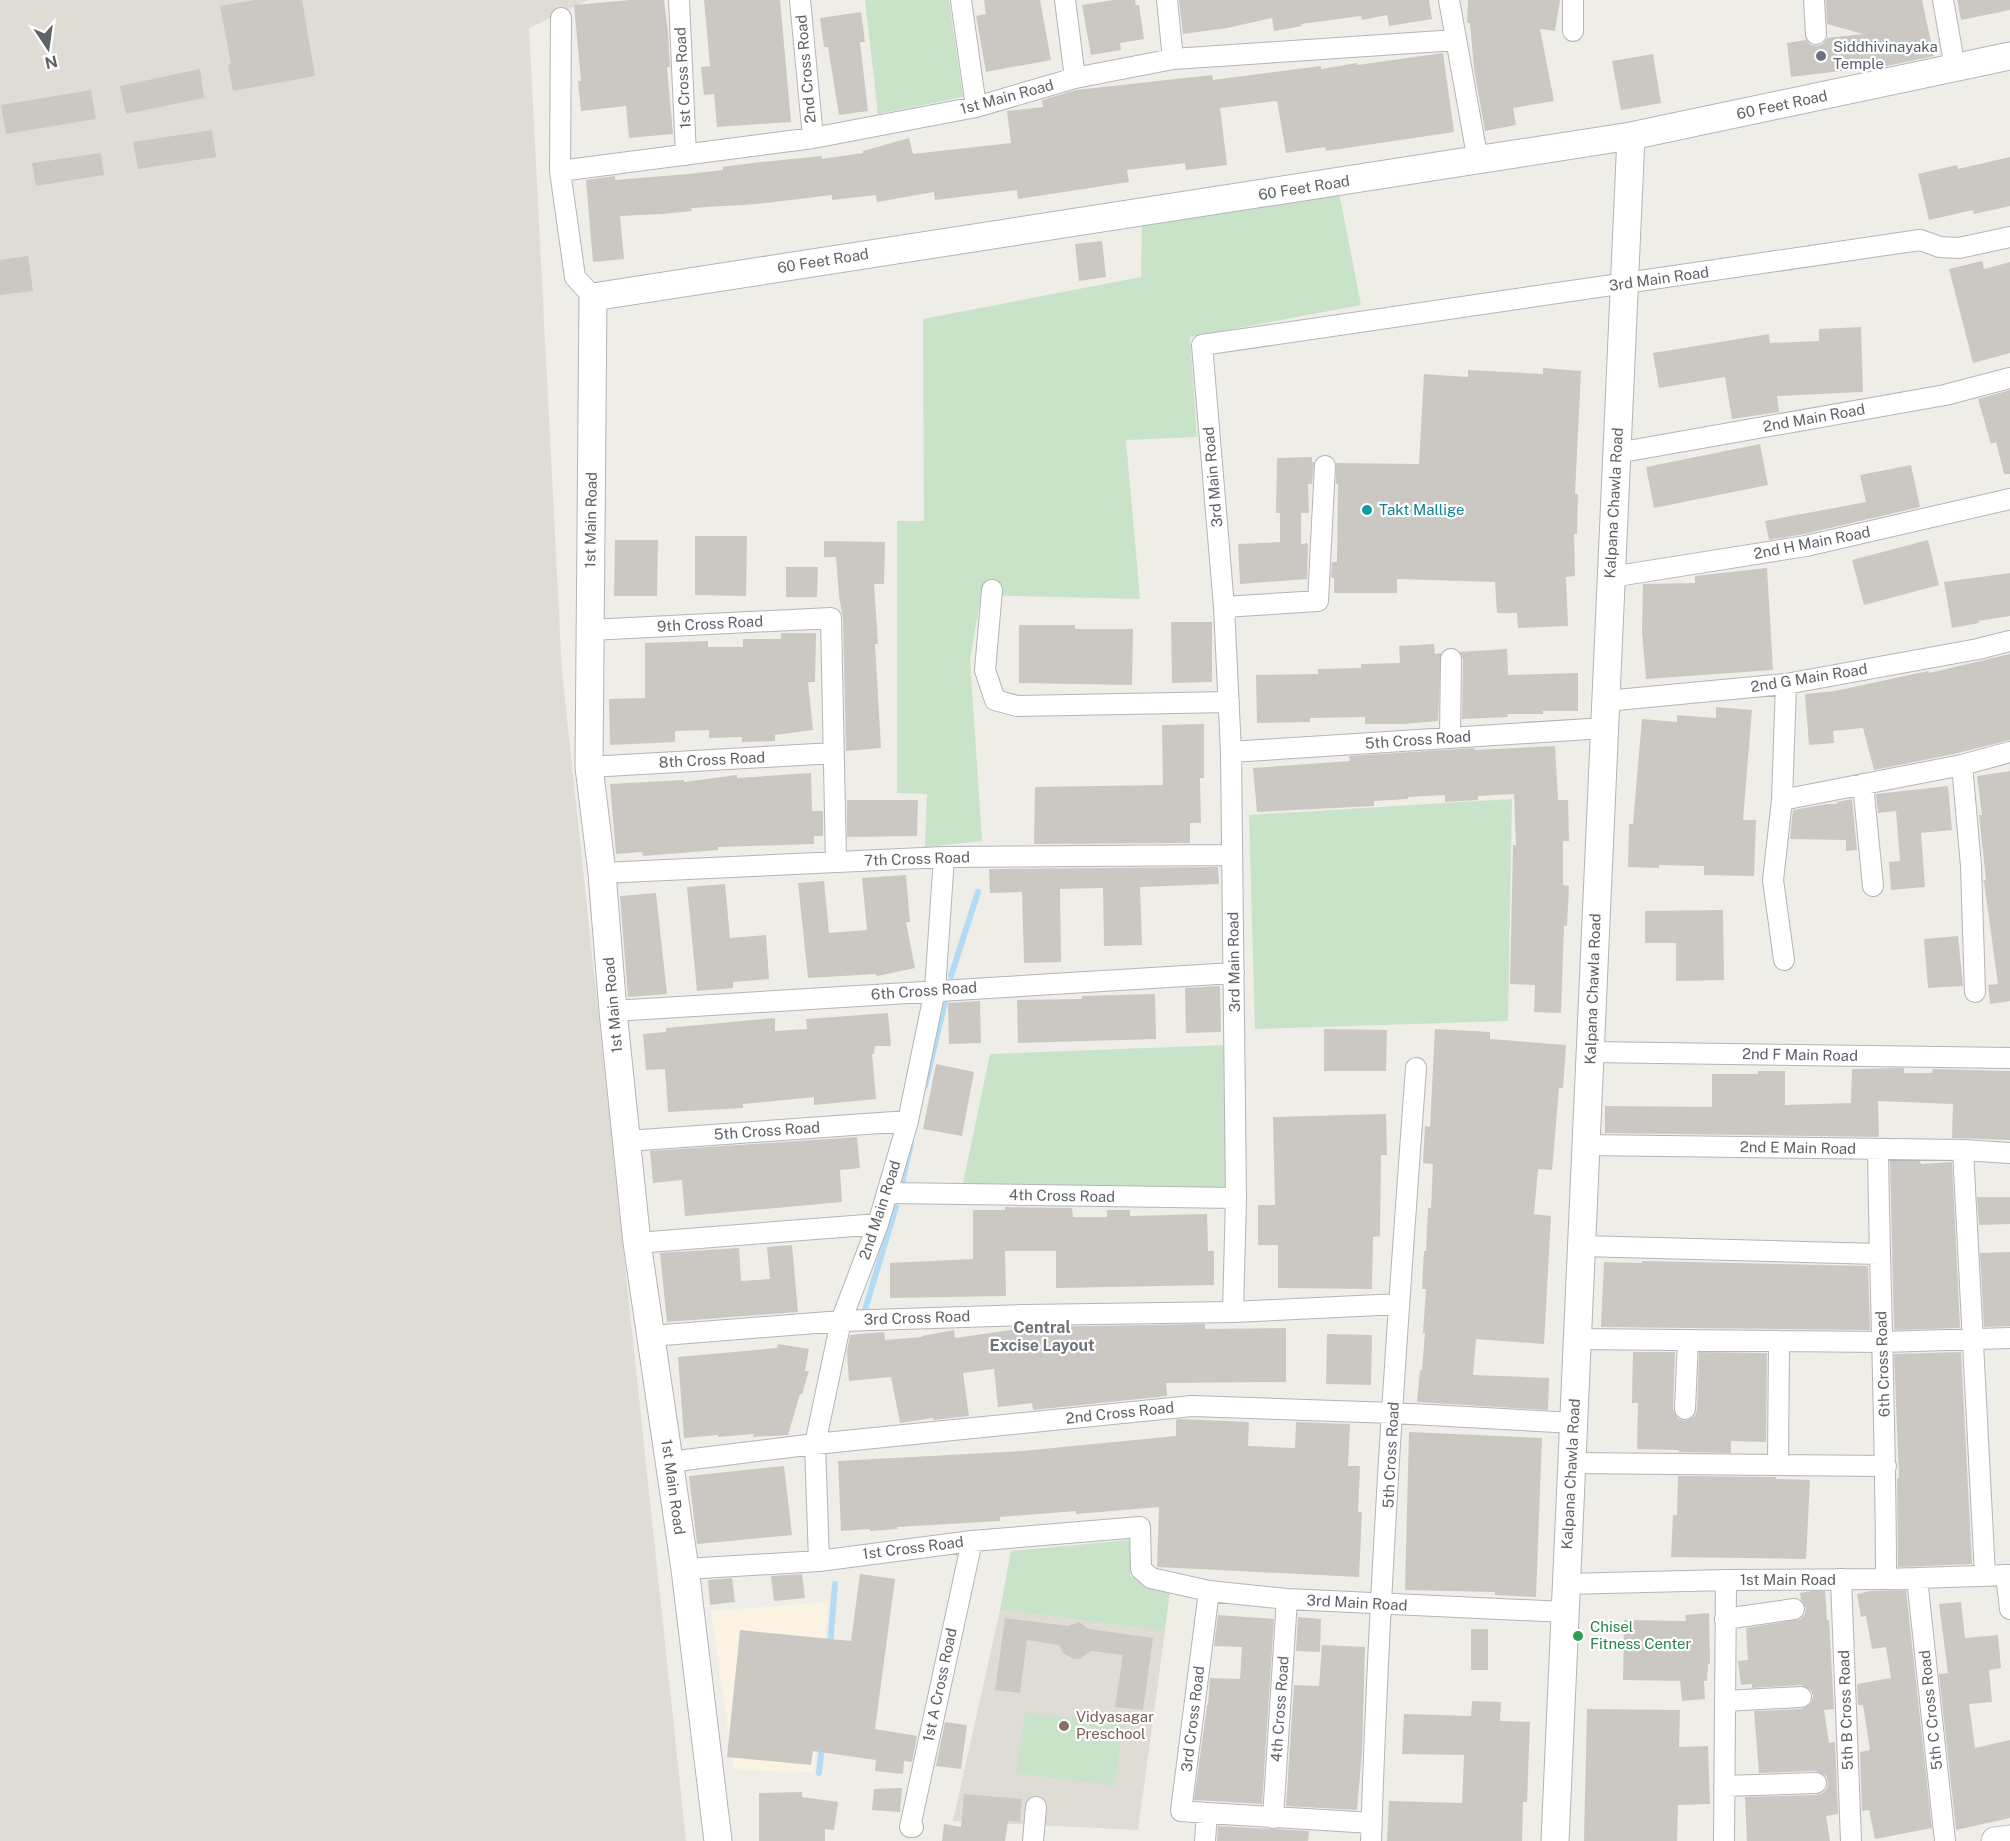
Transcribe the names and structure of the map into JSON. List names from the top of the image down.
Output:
{
  "streets": {
    "street": [
      "2nd Cross Road",
      "1st Cross Road",
      "1st Main Road",
      "60 Feet Road",
      "3rd Main Road",
      "2nd Main Road",
      "Kalpana Chawla Road",
      "2nd H Main Road",
      "9th Cross Road",
      "2nd G Main Road",
      "5th Cross Road",
      "8th Cross Road",
      "7th Cross Road",
      "6th Cross Road",
      "2nd F Main Road",
      "2nd E Main Road",
      "4th Cross Road",
      "3rd Cross Road",
      "1st A Cross Road",
      "5th B Cross Road",
      "5th C Cross Road"
    ]
  },
  "crossings": [
    ["2nd Cross Road", "1st Main Road"],
    ["2nd Cross Road", "2nd Main Road"],
    ["2nd Cross Road", "Kalpana Chawla Road"],
    ["2nd Cross Road", "5th Cross Road"],
    ["1st Cross Road", "1st Main Road"],
    ["1st Cross Road", "3rd Main Road"],
    ["1st Cross Road", "2nd Main Road"],
    ["1st Cross Road", "1st A Cross Road"],
    ["1st Main Road", "60 Feet Road"],
    ["1st Main Road", "Kalpana Chawla Road"],
    ["1st Main Road", "9th Cross Road"],
    ["1st Main Road", "5th Cross Road"],
    ["1st Main Road", "8th Cross Road"],
    ["1st Main Road", "7th Cross Road"],
    ["1st Main Road", "6th Cross Road"],
    ["1st Main Road", "3rd Cross Road"],
    ["1st Main Road", "5th B Cross Road"],
    ["1st Main Road", "5th C Cross Road"],
    ["60 Feet Road", "Kalpana Chawla Road"],
    ["3rd Main Road", "Kalpana Chawla Road"],
    ["3rd Main Road", "5th Cross Road"],
    ["3rd Main Road", "7th Cross Road"],
    ["3rd Main Road", "6th Cross Road"],
    ["3rd Main Road", "4th Cross Road"],
    ["3rd Main Road", "3rd Cross Road"],
    ["2nd Main Road", "Kalpana Chawla Road"],
    ["2nd Main Road", "5th Cross Road"],
    ["2nd Main Road", "7th Cross Road"],
    ["2nd Main Road", "6th Cross Road"],
    ["2nd Main Road", "4th Cross Road"],
    ["2nd Main Road", "3rd Cross Road"],
    ["Kalpana Chawla Road", "2nd H Main Road"],
    ["Kalpana Chawla Road", "2nd G Main Road"],
    ["Kalpana Chawla Road", "5th Cross Road"],
    ["Kalpana Chawla Road", "2nd F Main Road"],
    ["Kalpana Chawla Road", "2nd E Main Road"],
    ["9th Cross Road", "8th Cross Road"],
    ["5th Cross Road", "3rd Cross Road"],
    ["6th Cross Road", "2nd E Main Road"]
  ],
  "districts": ["Central Excise Layout"],
  "places": [
    "Siddhivinayaka Temple",
    "Takt Mallige",
    "Chisel Fitness Center",
    "Vidyasagar Preschool"
  ],
  "north": "bottom"
}
